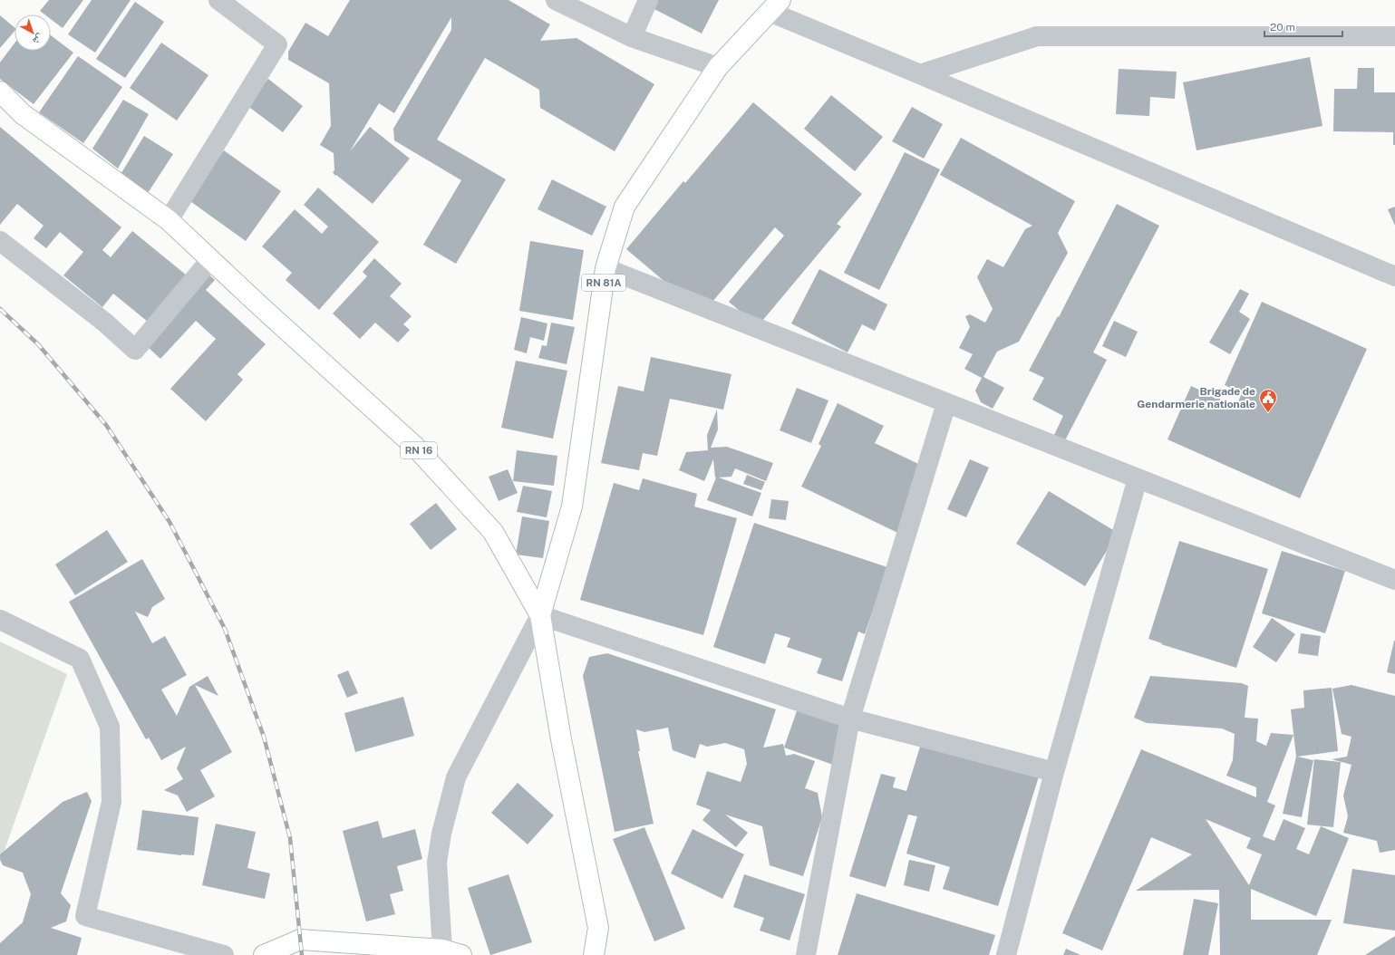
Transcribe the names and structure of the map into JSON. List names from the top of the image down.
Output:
{
  "streets": {
    "main road": ["RN 81A", "RN 16"]
  },
  "crossings": [
    ["RN 81A", "RN 16"]
  ],
  "places": {
    "public building": ["Brigade de Gendarmerie nationale"]
  },
  "scale_bar": "20 m",
  "north": "bottom right"
}
